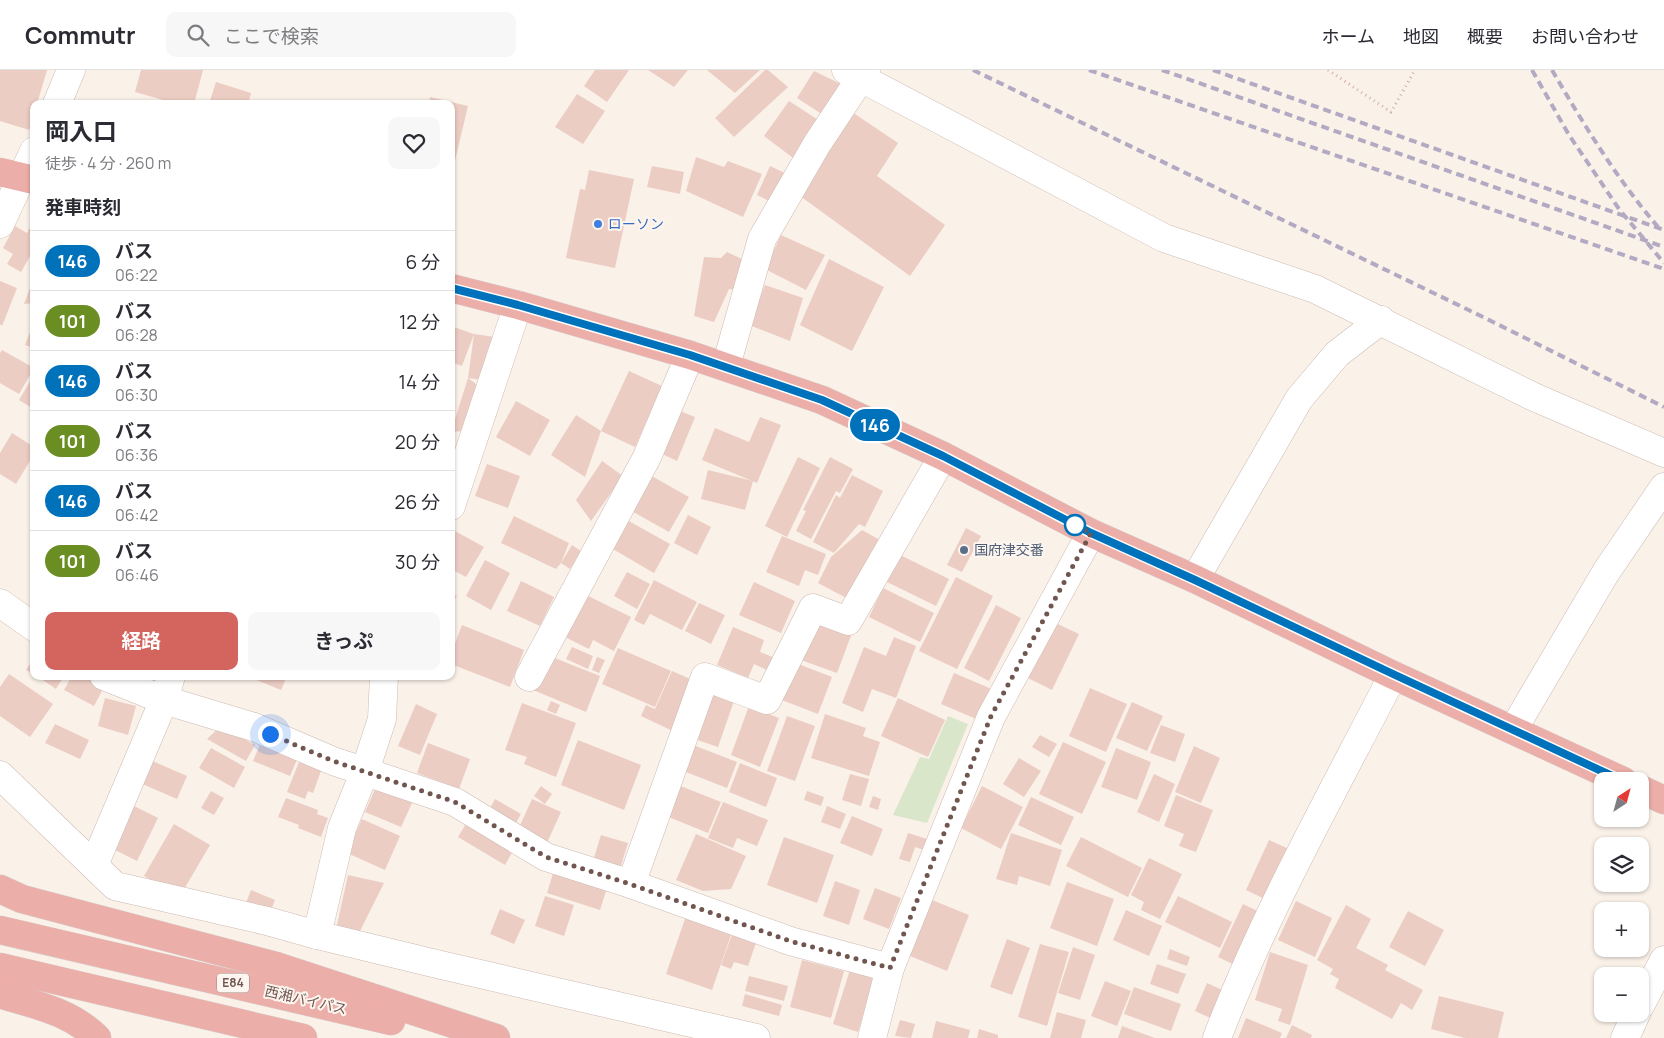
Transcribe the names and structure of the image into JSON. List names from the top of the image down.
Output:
{
  "streets": {
    "highway": ["E84", "西湘バイパス"]
  },
  "places": ["ローソン", "国府津交番"],
  "lines": ["bus line 146"],
  "north": "top right",
  "page": {
    "header": "Commutr",
    "search": "ここで検索",
    "nav": [
      "ホーム",
      "地図",
      "概要",
      "お問い合わせ"
    ],
    "on_map": "146",
    "heading": [
      ["岡入口", "徒歩 · 4 分 · 260 m"],
      "発車時刻"
    ],
    "list": [
      {
        "mark": "146",
        "name": "バス",
        "note": "06:22",
        "value": "6 分"
      },
      {
        "mark": "101",
        "name": "バス",
        "note": "06:28",
        "value": "12 分"
      },
      {
        "mark": "146",
        "name": "バス",
        "note": "06:30",
        "value": "14 分"
      },
      {
        "mark": "101",
        "name": "バス",
        "note": "06:36",
        "value": "20 分"
      },
      {
        "mark": "146",
        "name": "バス",
        "note": "06:42",
        "value": "26 分"
      },
      {
        "mark": "101",
        "name": "バス",
        "note": "06:46",
        "value": "30 分"
      }
    ],
    "buttons": ["経路", "きっぷ"],
    "map_buttons": ["+", "−"]
  }
}
